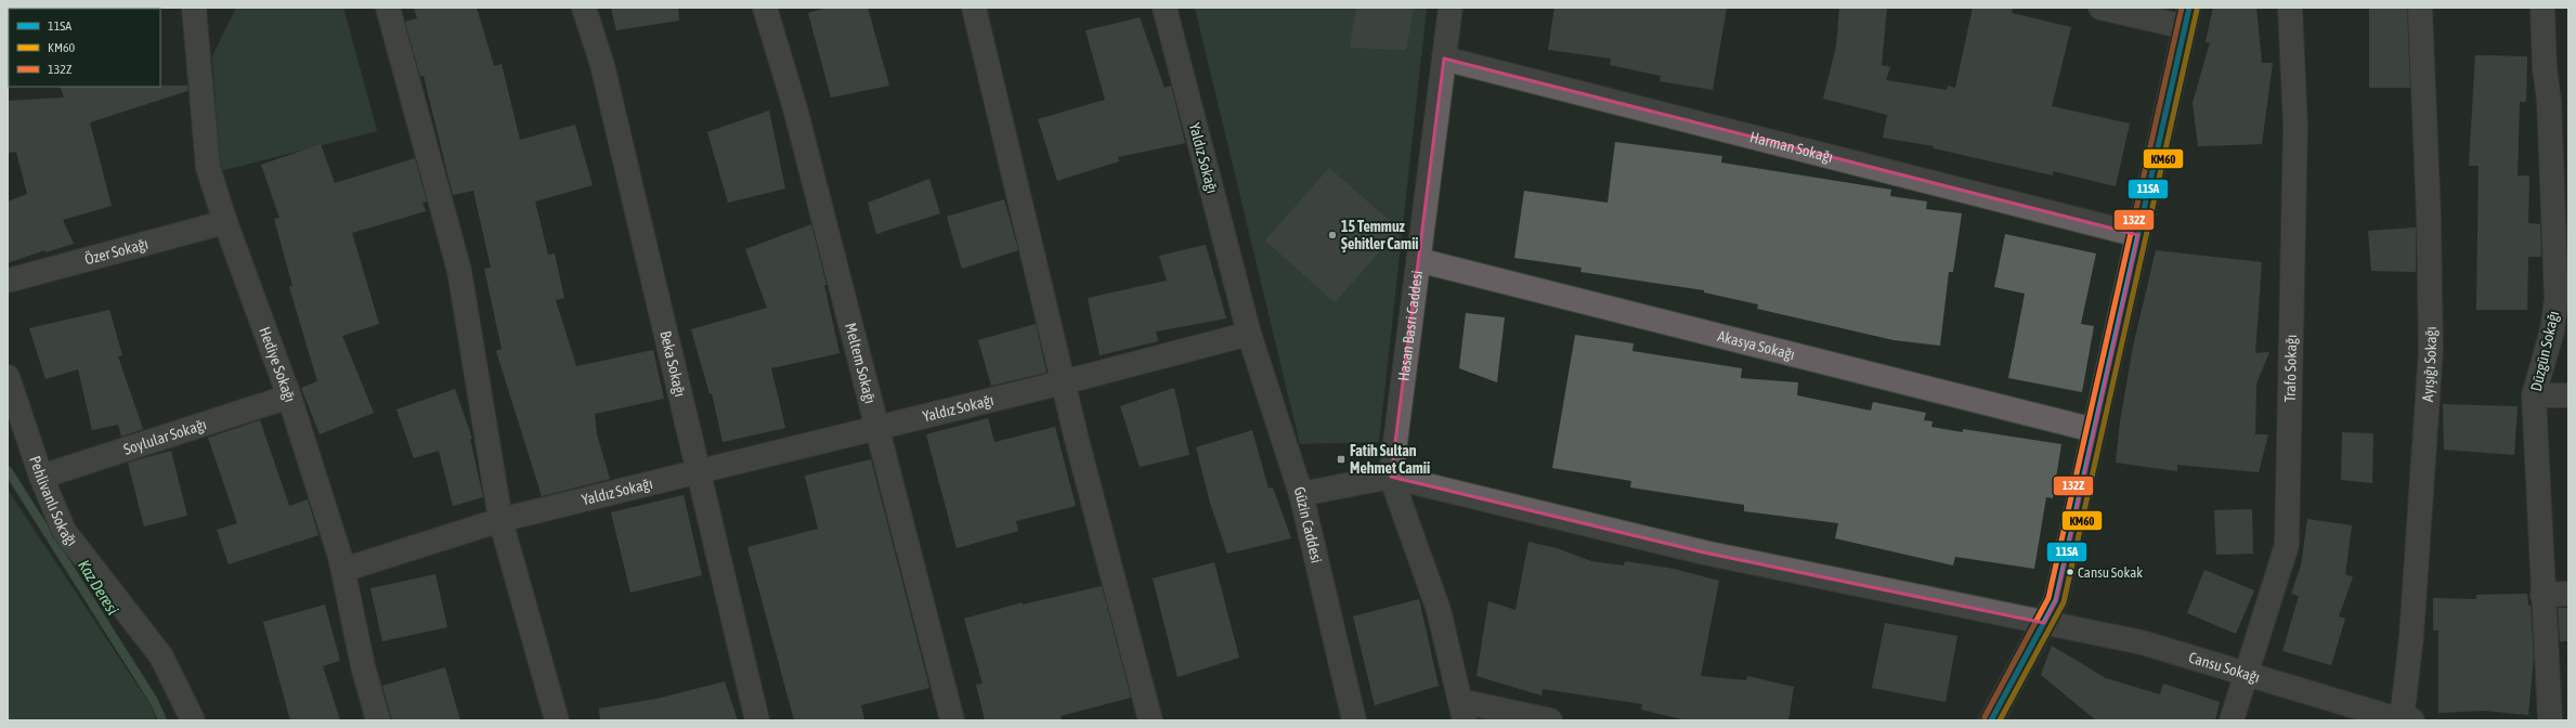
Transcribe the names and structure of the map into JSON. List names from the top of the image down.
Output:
{
  "streets": {
    "street": [
      "Harman Sokağı",
      "Yaldız Sokağı",
      "Özer Sokağı",
      "Hasan Basri Caddesi",
      "Akasya Sokağı",
      "Düzgün Sokağı",
      "Beka Sokağı",
      "Meltem Sokağı",
      "Ayışığı Sokağı",
      "Hediye Sokağı",
      "Trafo Sokağı",
      "Soylular Sokağı",
      "Pehlivanlı Sokağı",
      "Güzin Caddesi",
      "Cansu Sokağı"
    ]
  },
  "crossings": [
    ["Harman Sokağı", "Hasan Basri Caddesi"],
    ["Yaldız Sokağı", "Beka Sokağı"],
    ["Yaldız Sokağı", "Meltem Sokağı"],
    ["Yaldız Sokağı", "Hediye Sokağı"],
    ["Yaldız Sokağı", "Güzin Caddesi"],
    ["Özer Sokağı", "Hediye Sokağı"],
    ["Hasan Basri Caddesi", "Akasya Sokağı"],
    ["Hasan Basri Caddesi", "Cansu Sokağı"],
    ["Ayışığı Sokağı", "Cansu Sokağı"],
    ["Hediye Sokağı", "Soylular Sokağı"],
    ["Trafo Sokağı", "Cansu Sokağı"],
    ["Soylular Sokağı", "Pehlivanlı Sokağı"]
  ],
  "water": ["Kaz Deresi"],
  "places": {
    "other": ["15 Temmuz Şehitler Camii", "Cansu Sokak"],
    "transit": ["Fatih Sultan Mehmet Camii"]
  },
  "lines": ["transit line 11SA", "transit line 132Z", "transit line KM60"],
  "legend": ["11SA", "KM60", "132Z"]
}
